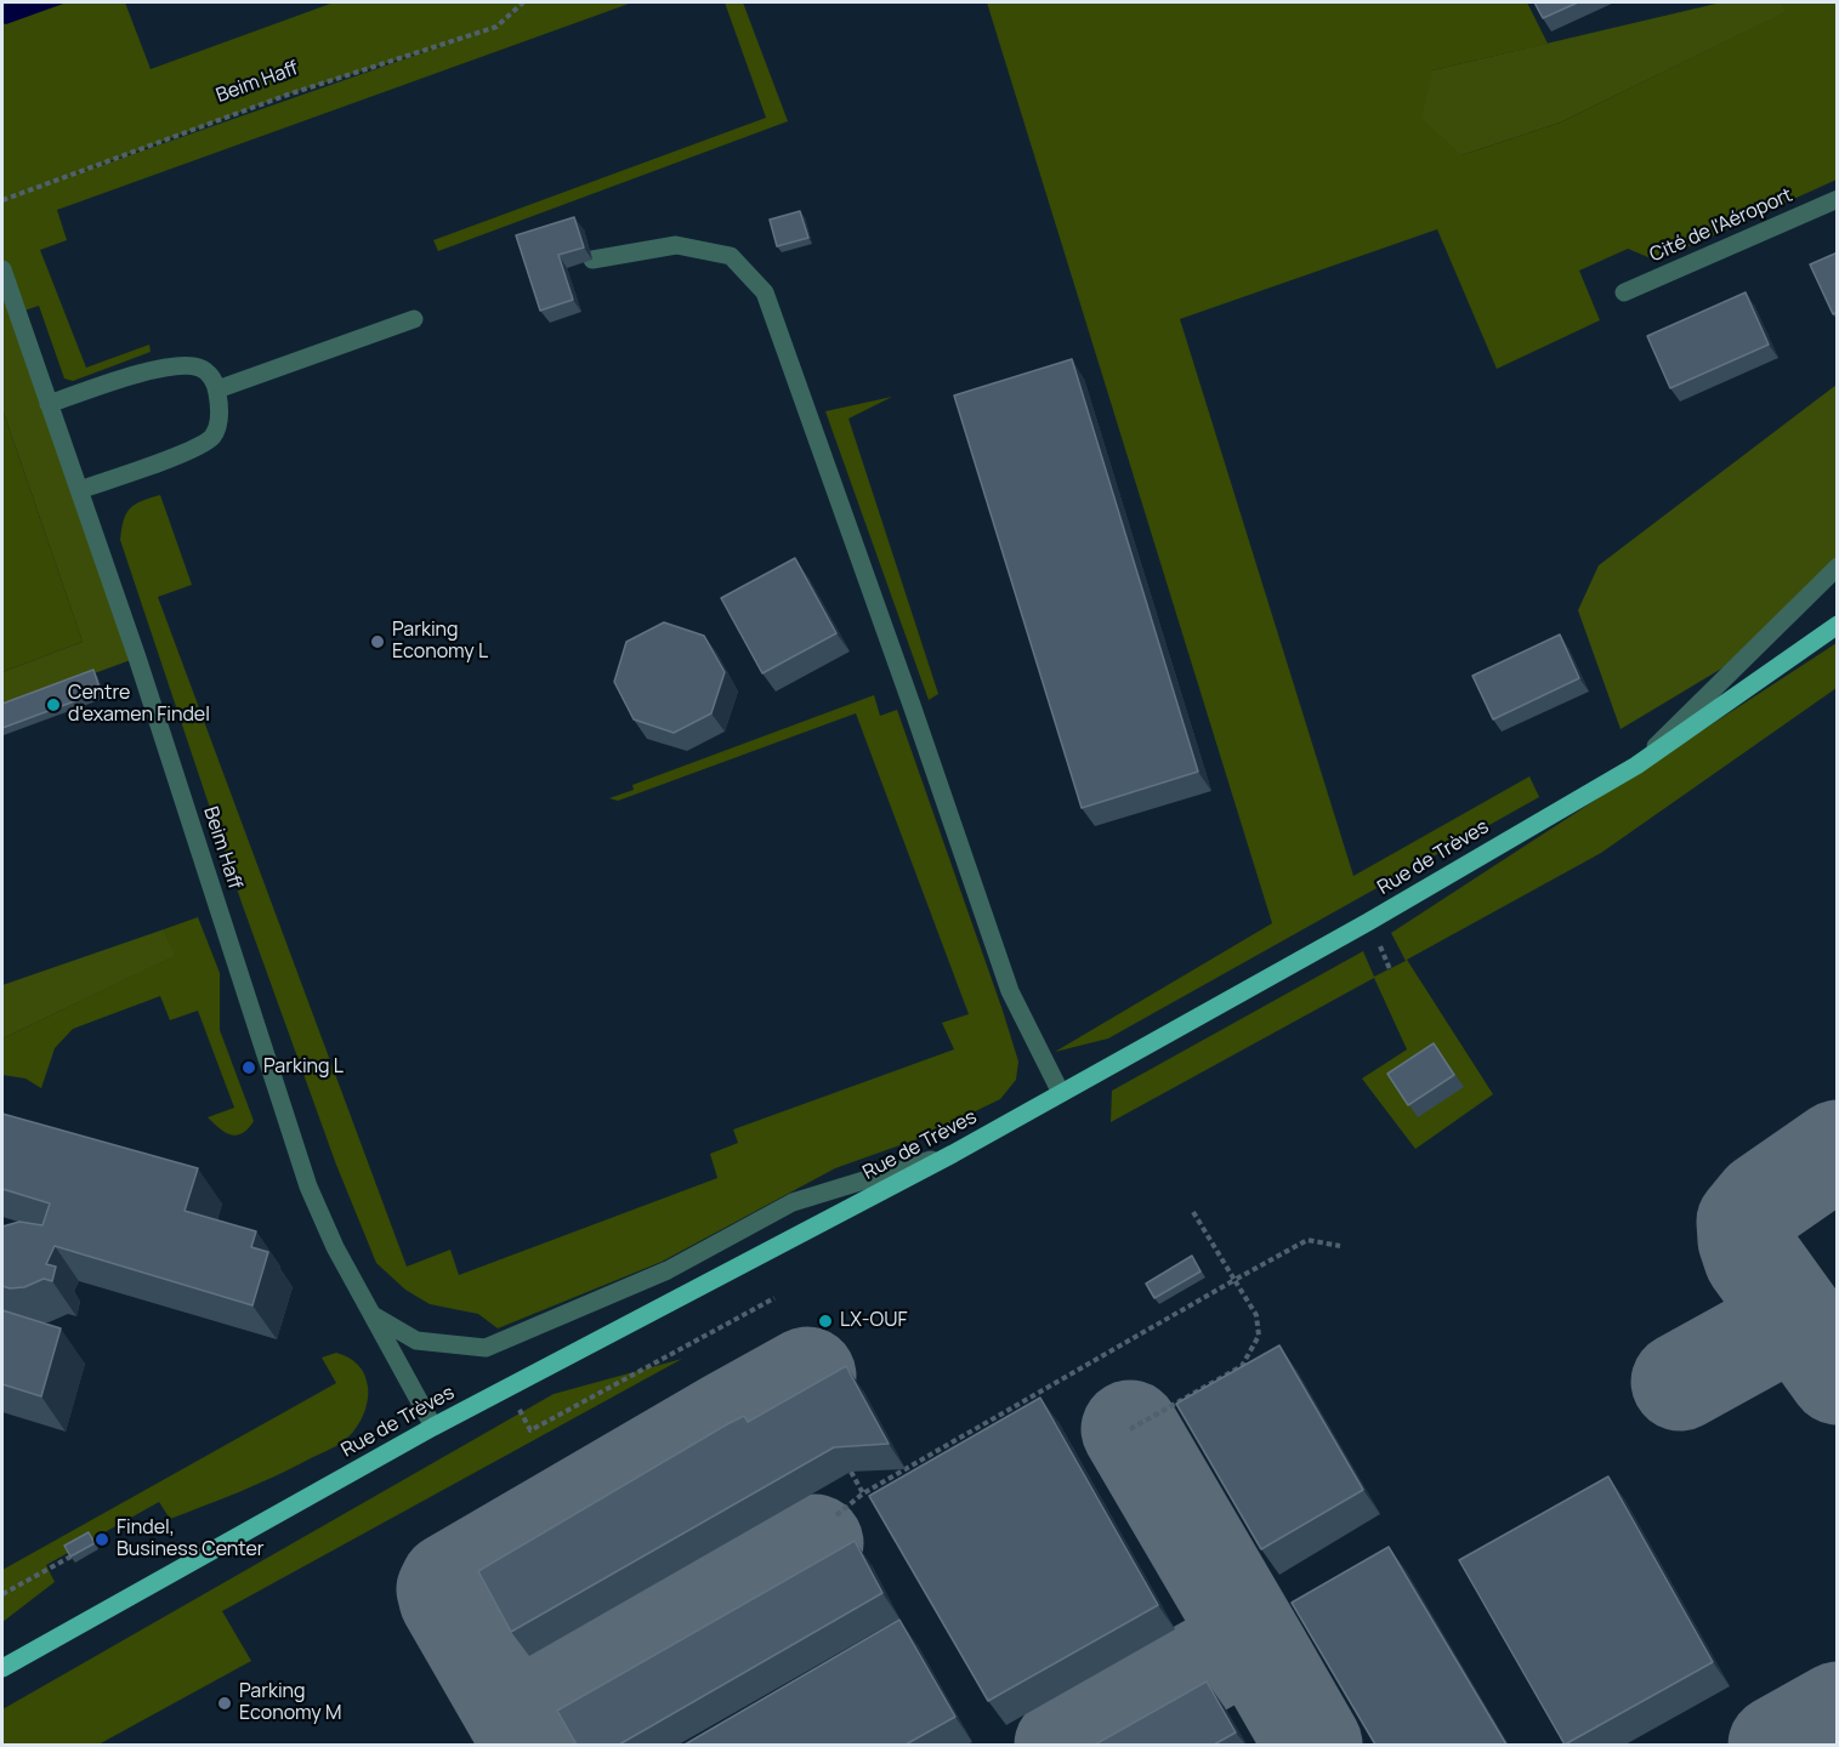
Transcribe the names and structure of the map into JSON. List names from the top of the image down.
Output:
{
  "streets": {
    "main road": ["Rue de Trèves"],
    "street": ["Beim Haff", "Cité de l'Aéroport"]
  },
  "crossings": [
    ["Beim Haff", "Rue de Trèves"]
  ],
  "places": [
    "Parking Economy L",
    "Centre d'examen Findel",
    "Parking L",
    "LX-OUF",
    "Findel, Business Center",
    "Parking Economy M"
  ]
}
